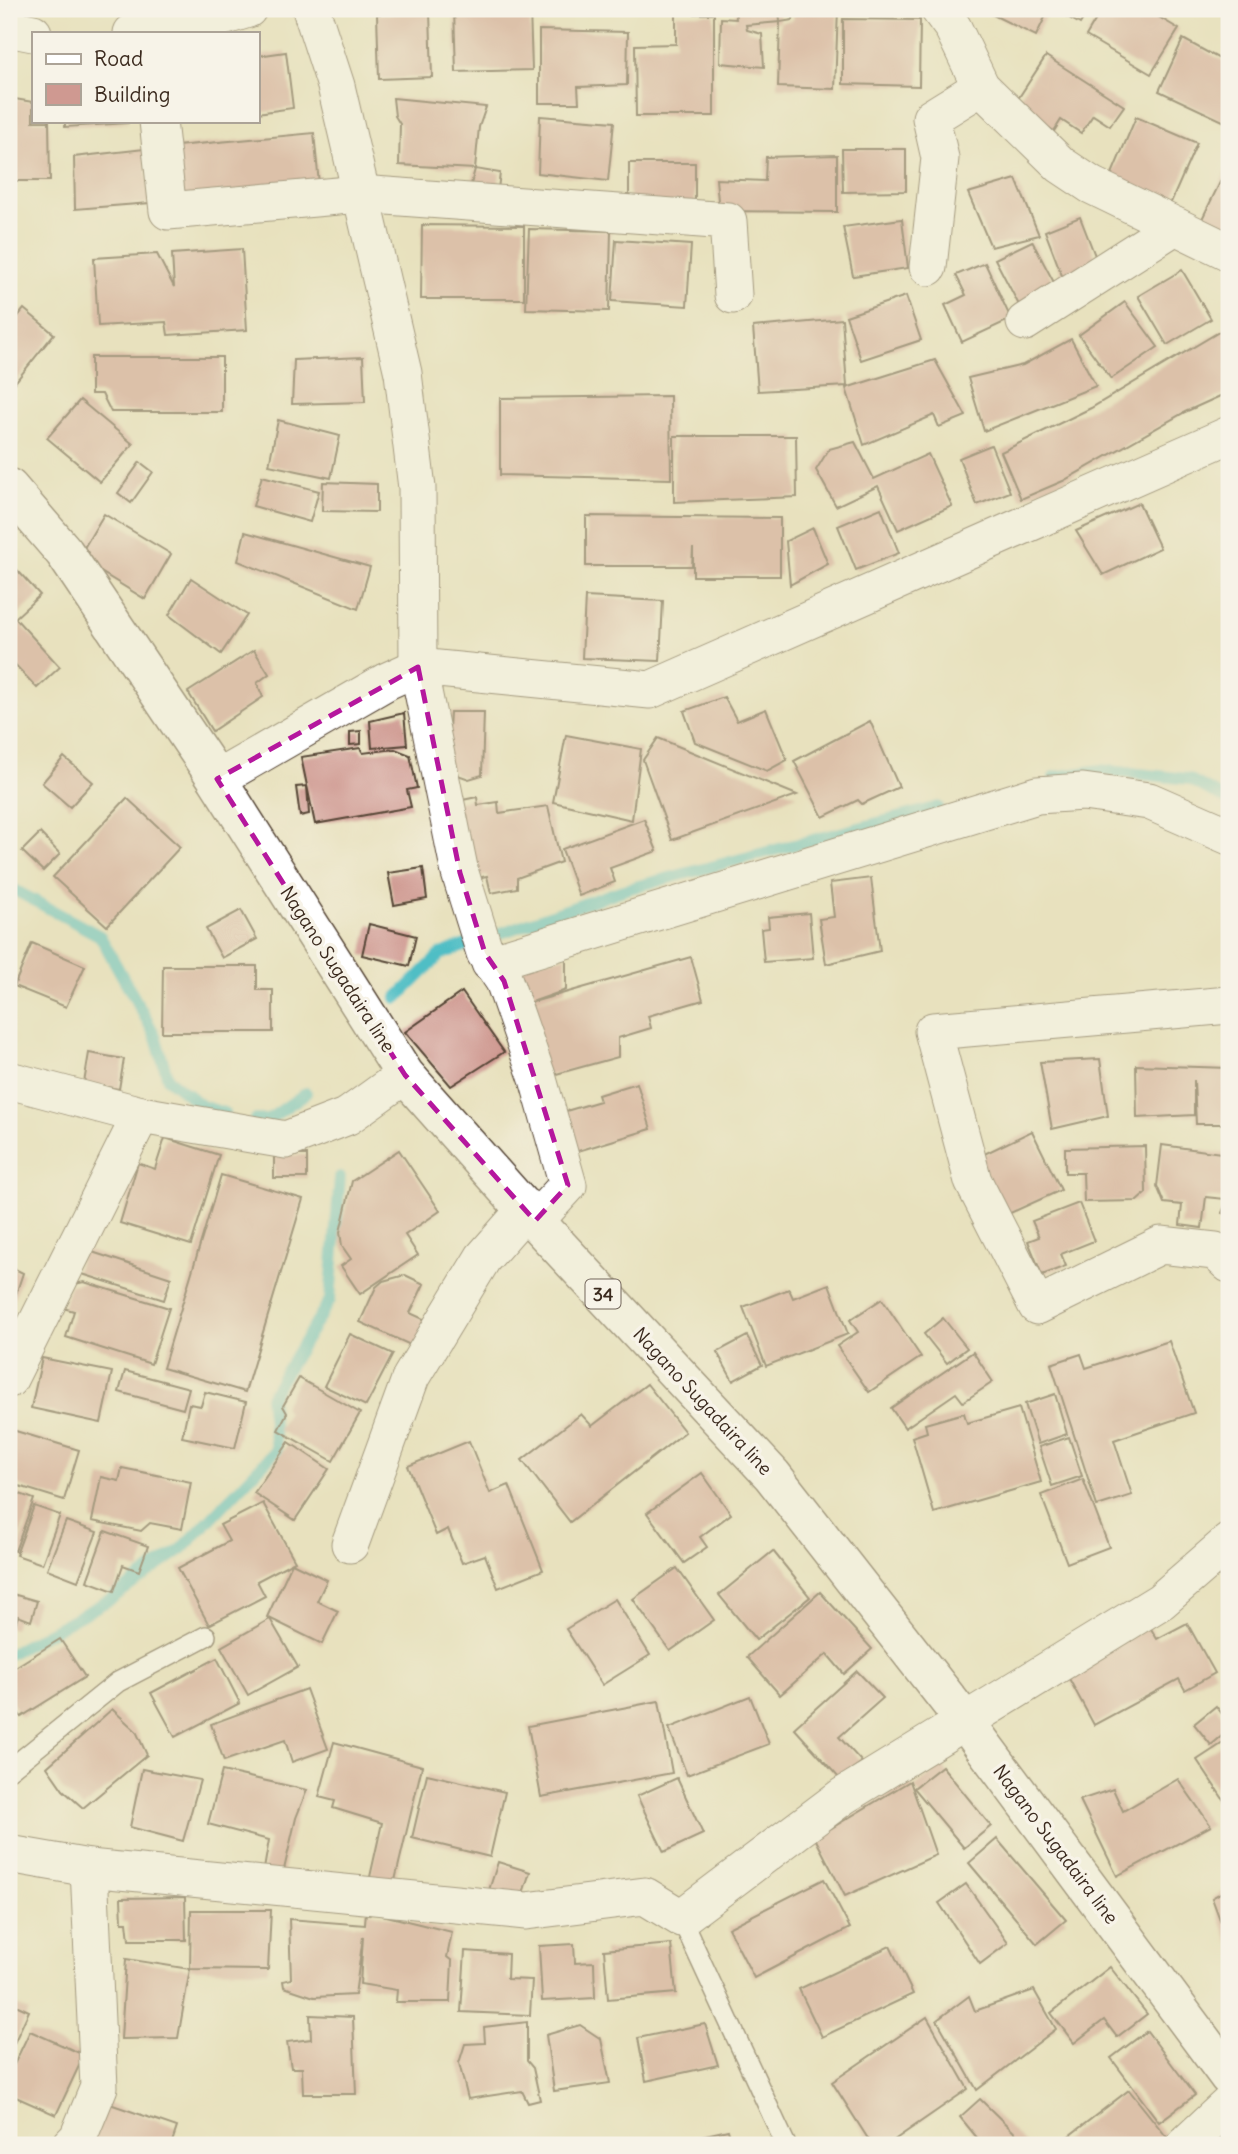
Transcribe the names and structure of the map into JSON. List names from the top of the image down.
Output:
{
  "streets": {
    "main road": ["Nagano Sugadaira line", "34"]
  },
  "legend": ["Road", "Building"]
}
